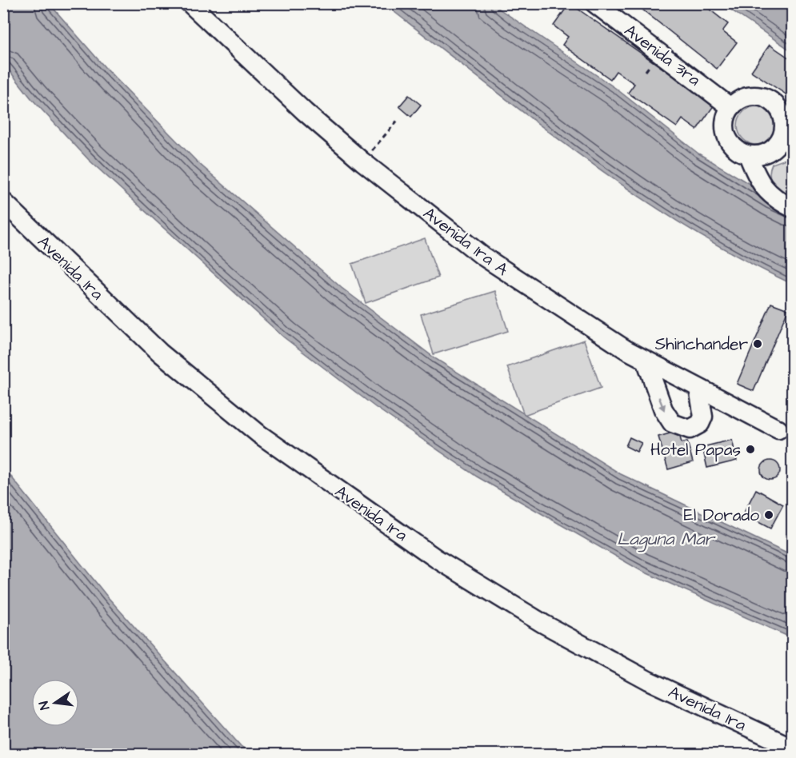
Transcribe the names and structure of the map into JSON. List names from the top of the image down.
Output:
{
  "streets": {
    "street": ["Avenida 3ra", "Avenida 1ra A", "Avenida 1ra"]
  },
  "water": ["Laguna Mar"],
  "places": ["Shinchander", "Hotel Papas", "El Dorado"],
  "north": "left"
}
